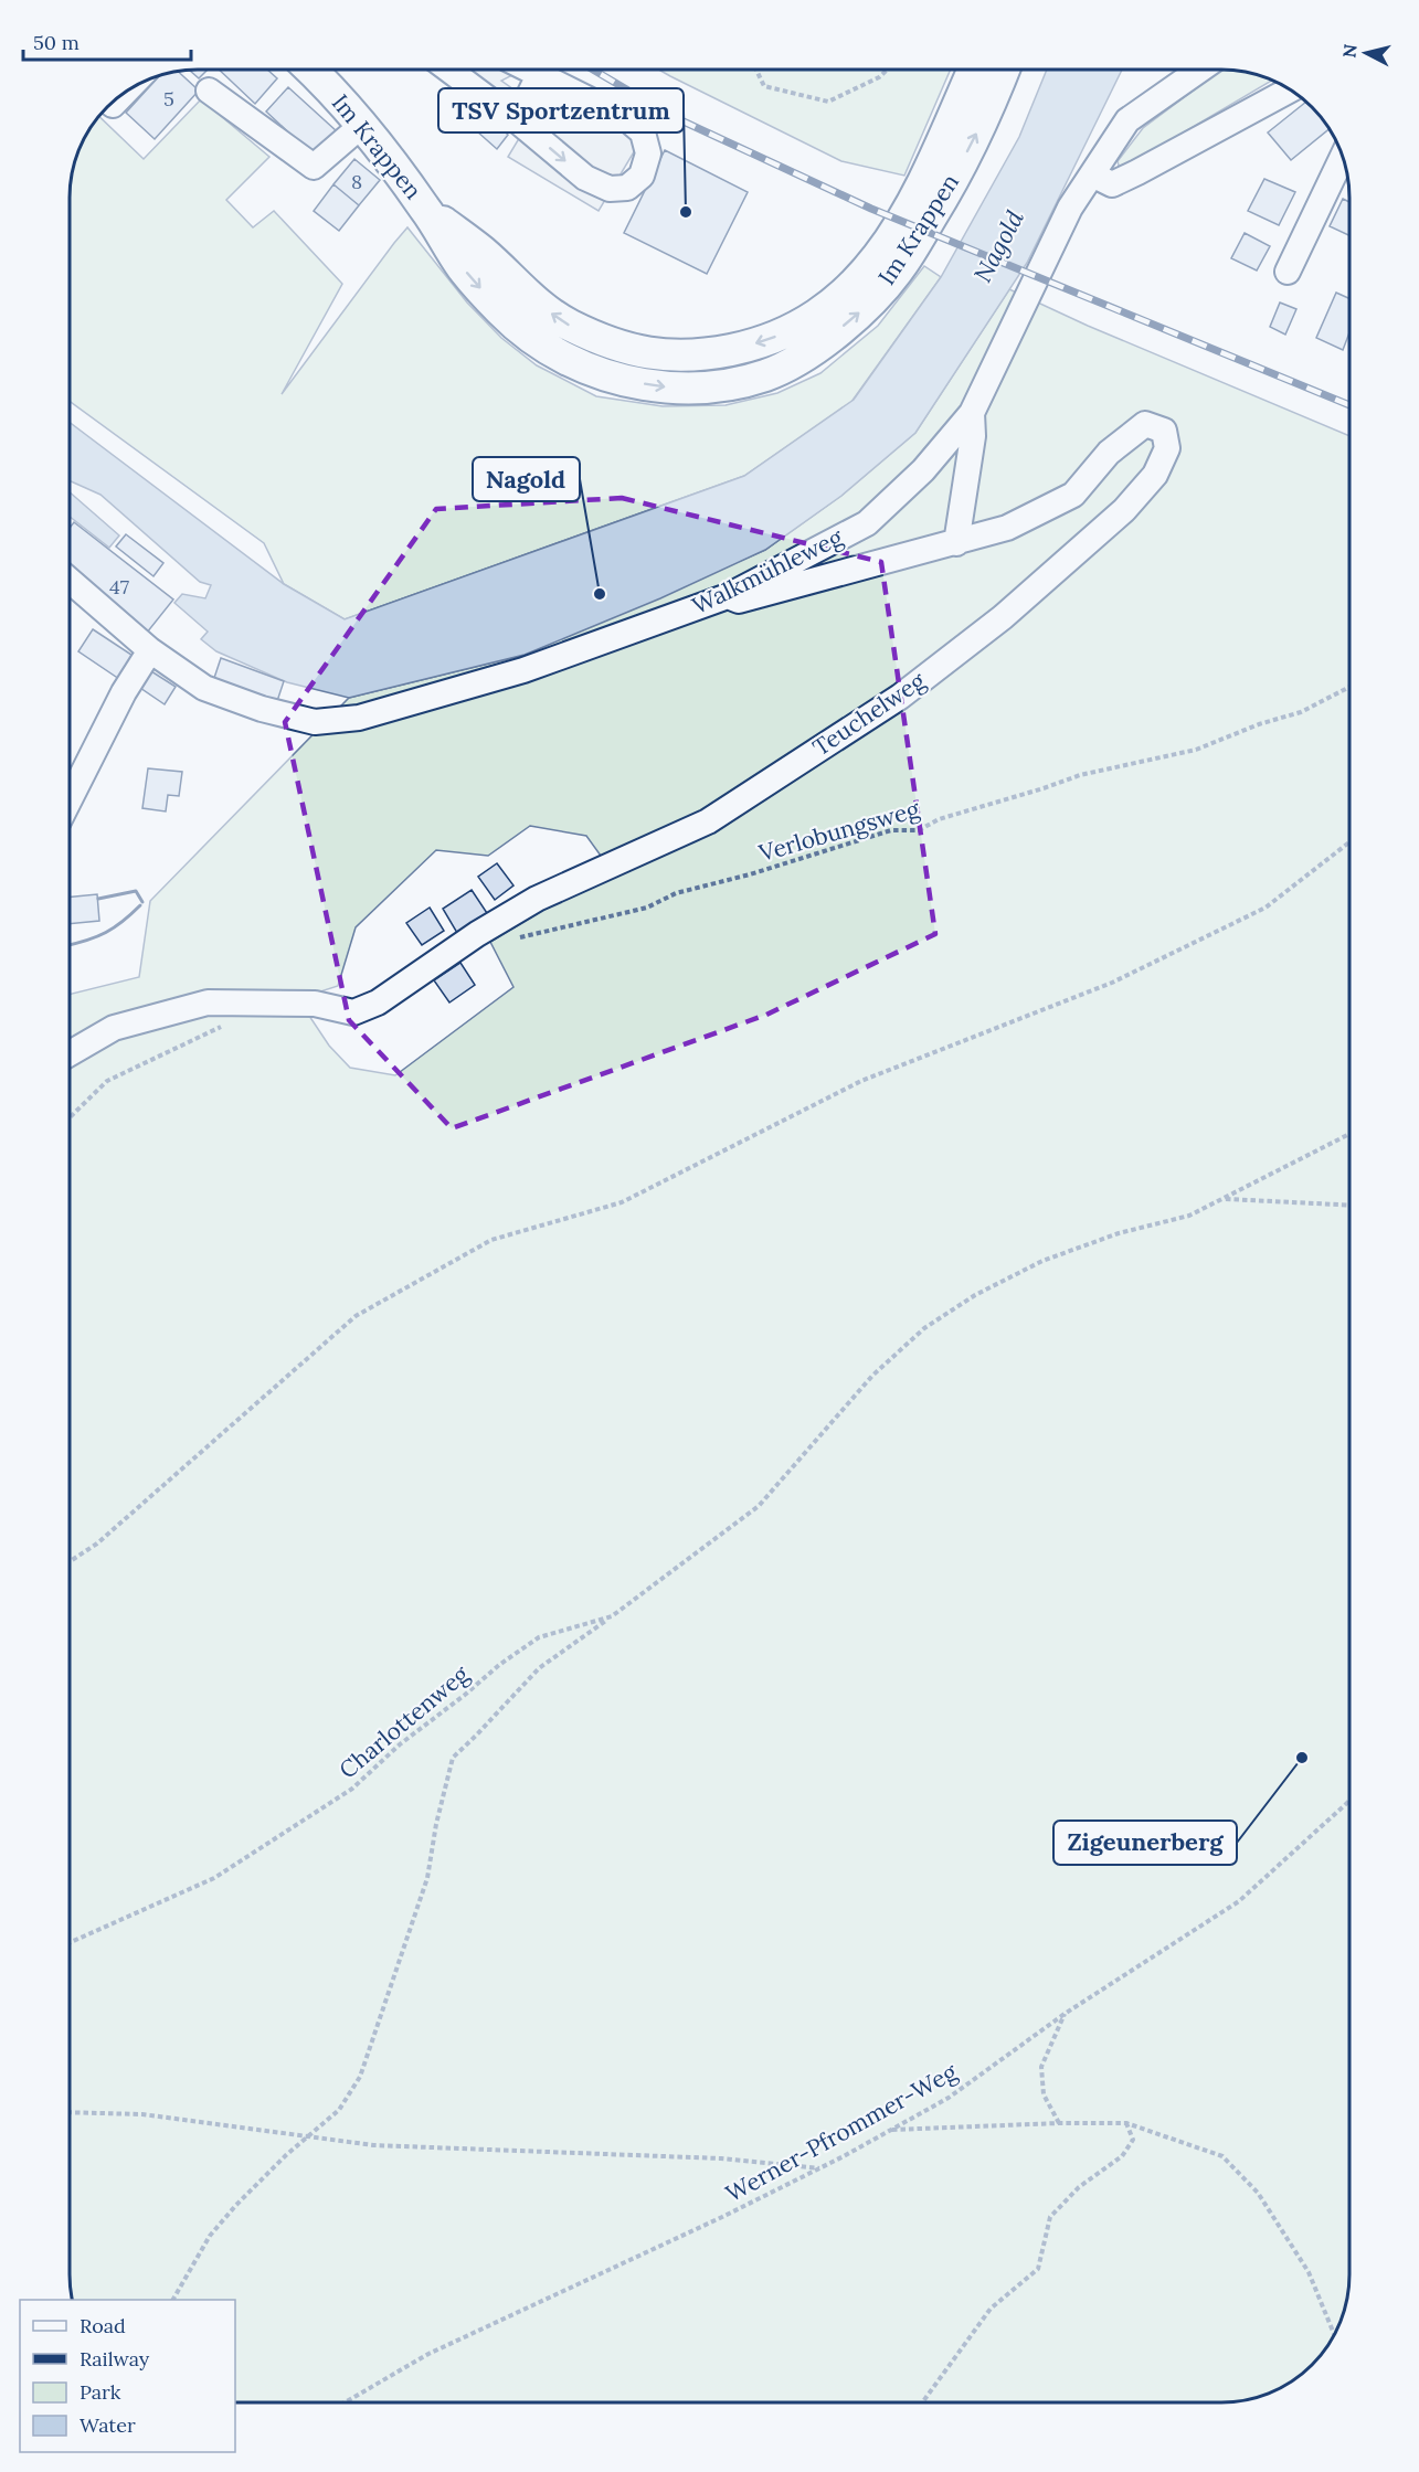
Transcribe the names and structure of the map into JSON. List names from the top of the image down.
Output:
{
  "streets": {
    "main road": ["Im Krappen"],
    "street": ["Walkmühleweg", "Teuchelweg"],
    "path": ["Verlobungsweg", "Charlottenweg", "Werner-Pfrommer-Weg"]
  },
  "crossings": [
    ["Walkmühleweg", "Teuchelweg"]
  ],
  "water": ["Nagold"],
  "places": ["TSV Sportzentrum", "Nagold", "Zigeunerberg"],
  "house_numbers": ["5", "8", "47"],
  "legend": [
    "Road",
    "Railway",
    "Park",
    "Water"
  ],
  "scale_bar": "50 m",
  "north": "left"
}
